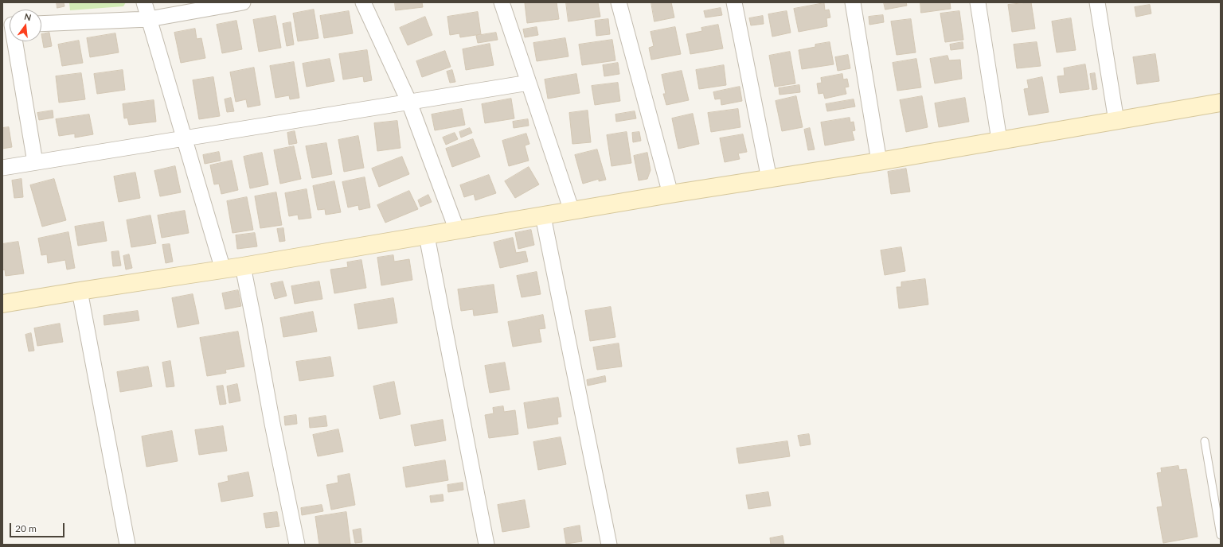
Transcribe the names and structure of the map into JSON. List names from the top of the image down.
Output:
{
  "scale_bar": "20 m",
  "north": "top"
}
